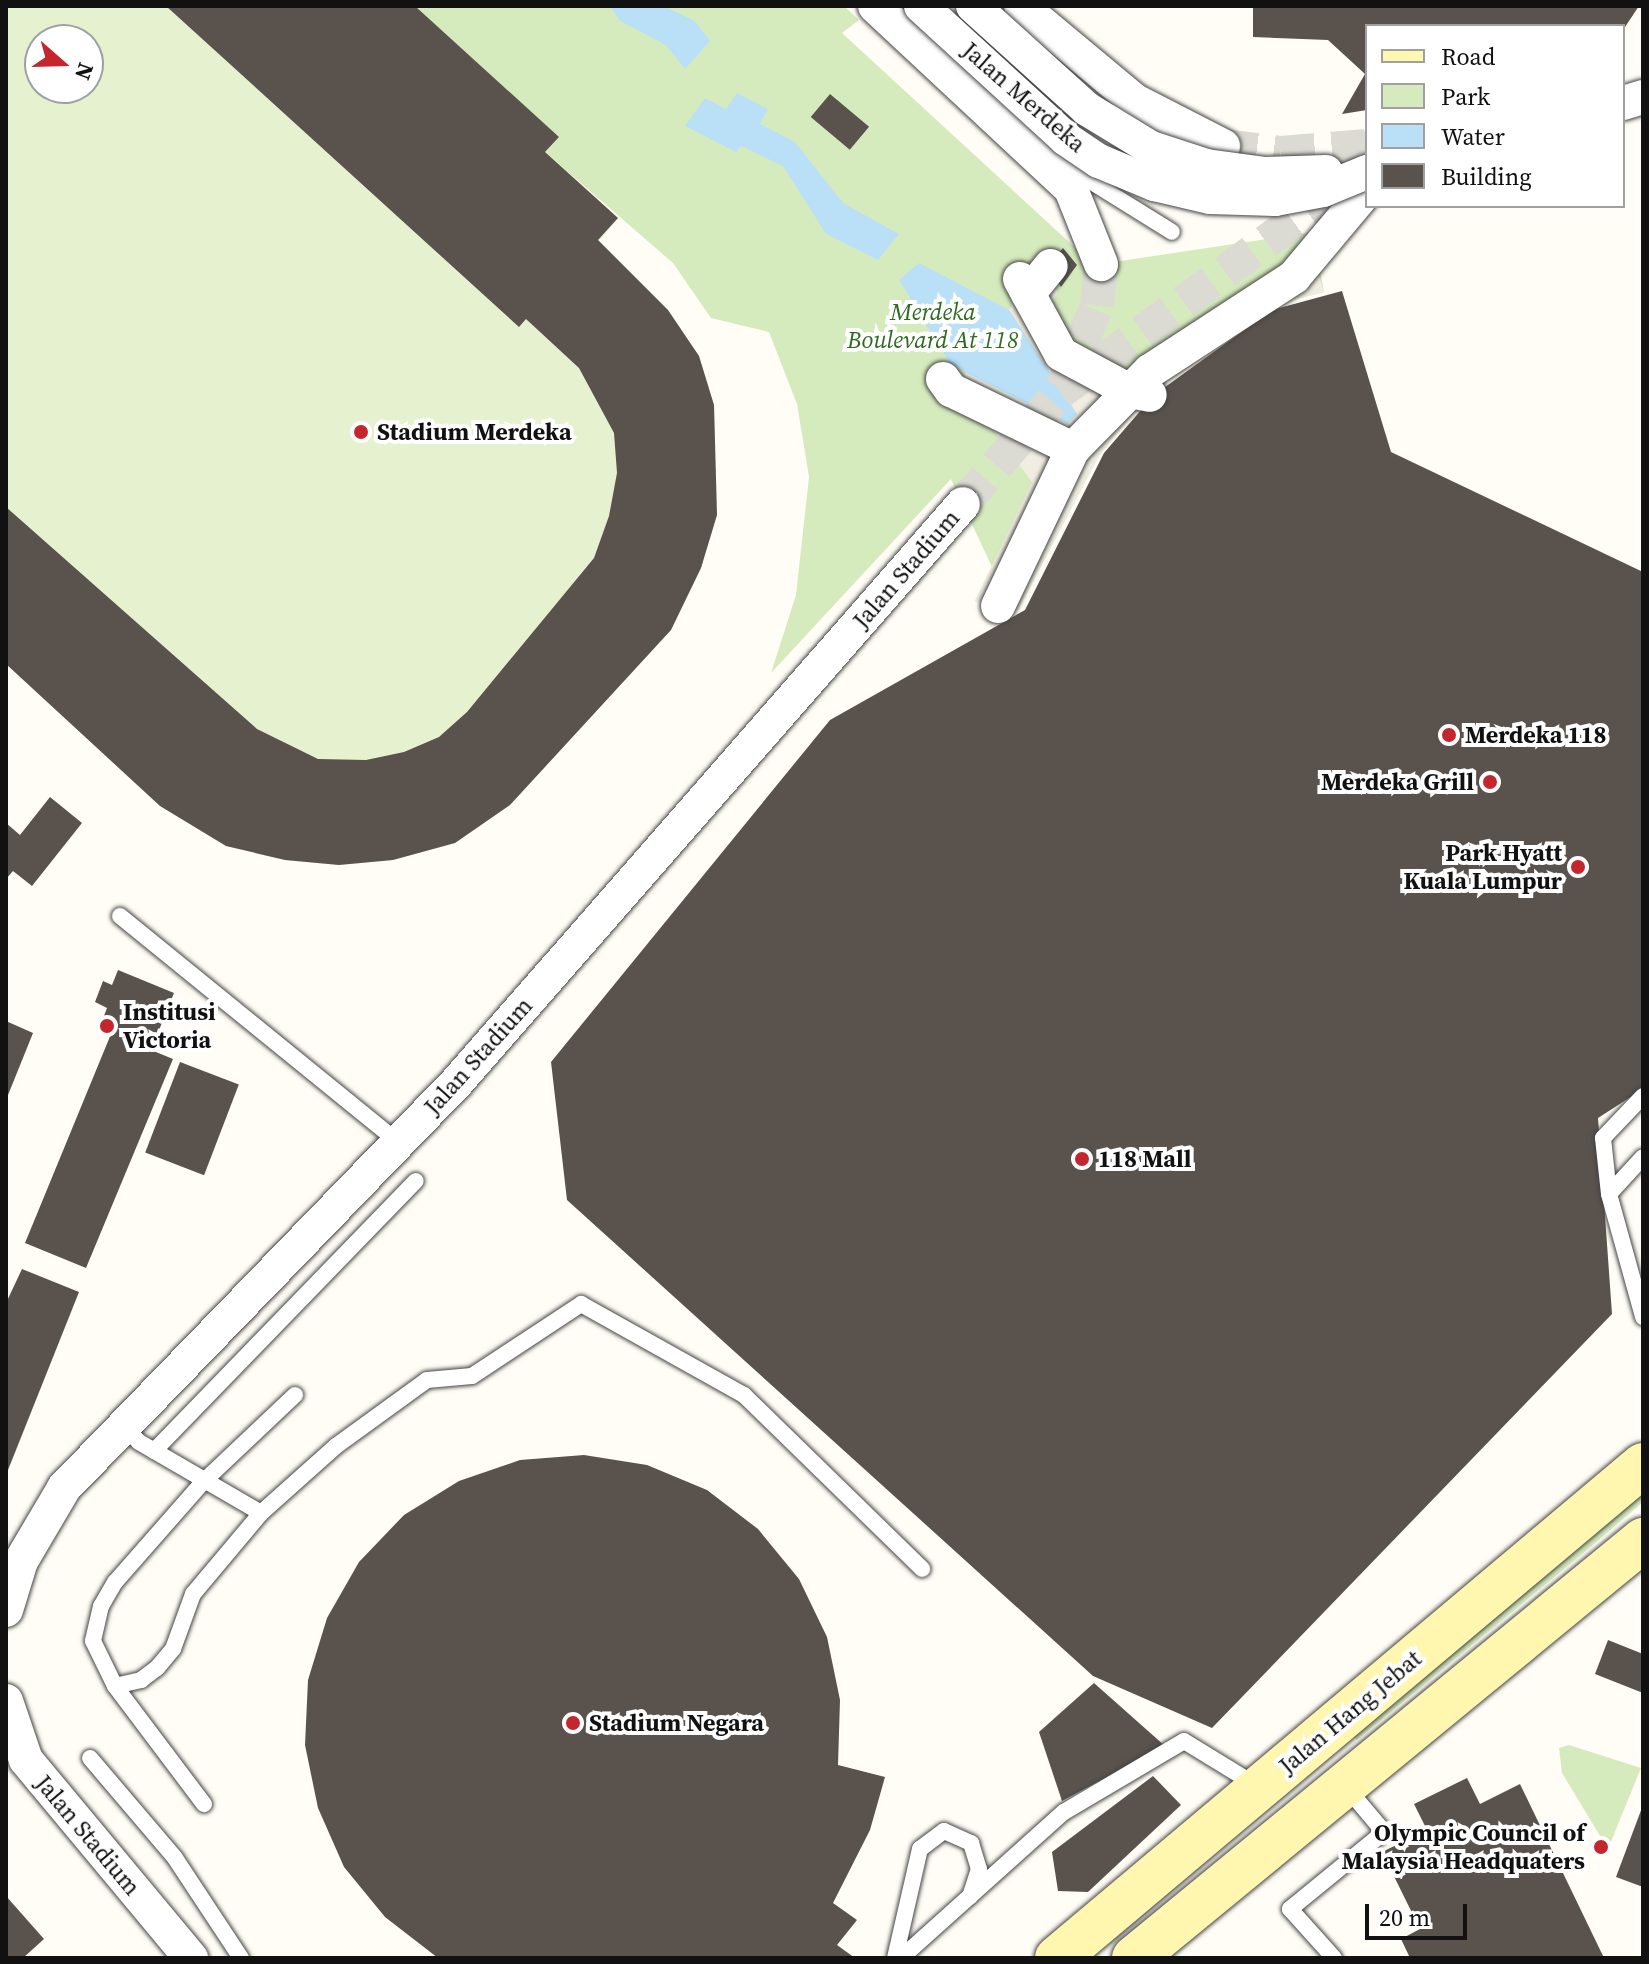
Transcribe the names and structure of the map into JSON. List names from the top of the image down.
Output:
{
  "streets": {
    "street": ["Jalan Merdeka", "Jalan Stadium", "Jalan Hang Jebat"]
  },
  "parks": ["Merdeka Boulevard At 118"],
  "places": [
    "Stadium Merdeka",
    "Merdeka 118",
    "Merdeka Grill",
    "Park Hyatt Kuala Lumpur",
    "Institusi Victoria",
    "118 Mall",
    "Stadium Negara",
    "Olympic Council of Malaysia Headquaters"
  ],
  "legend": [
    "Road",
    "Park",
    "Water",
    "Building"
  ],
  "scale_bar": "20 m",
  "north": "right"
}
